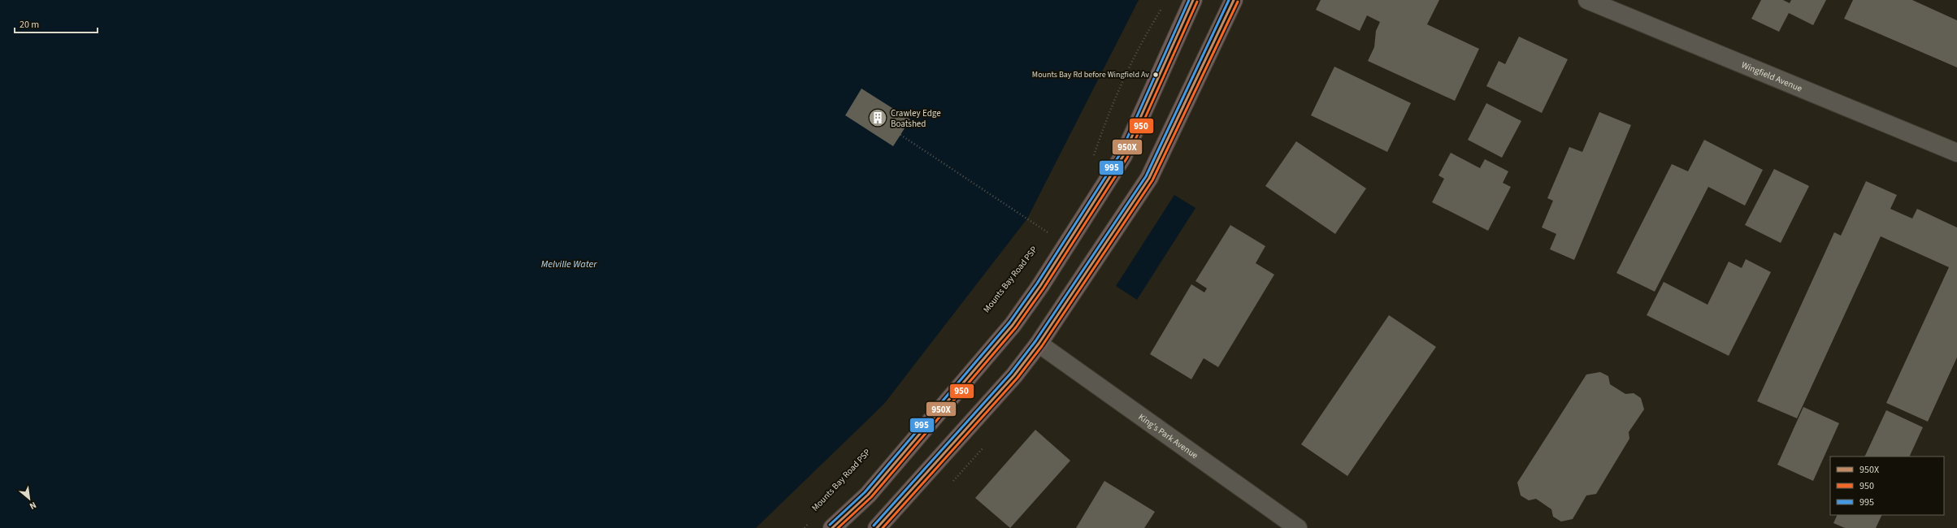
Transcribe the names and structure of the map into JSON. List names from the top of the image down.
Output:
{
  "streets": {
    "street": ["Wingfield Avenue", "King's Park Avenue"],
    "path": ["Mounts Bay Road PSP"]
  },
  "water": ["Melville Water"],
  "places": {
    "other": ["Mounts Bay Rd before Wingfield Av"],
    "building": ["Crawley Edge Boatshed"]
  },
  "lines": ["transit line 950X", "transit line 995", "transit line 950"],
  "legend": ["950X", "950", "995"],
  "scale_bar": "20 m",
  "north": "bottom right"
}
